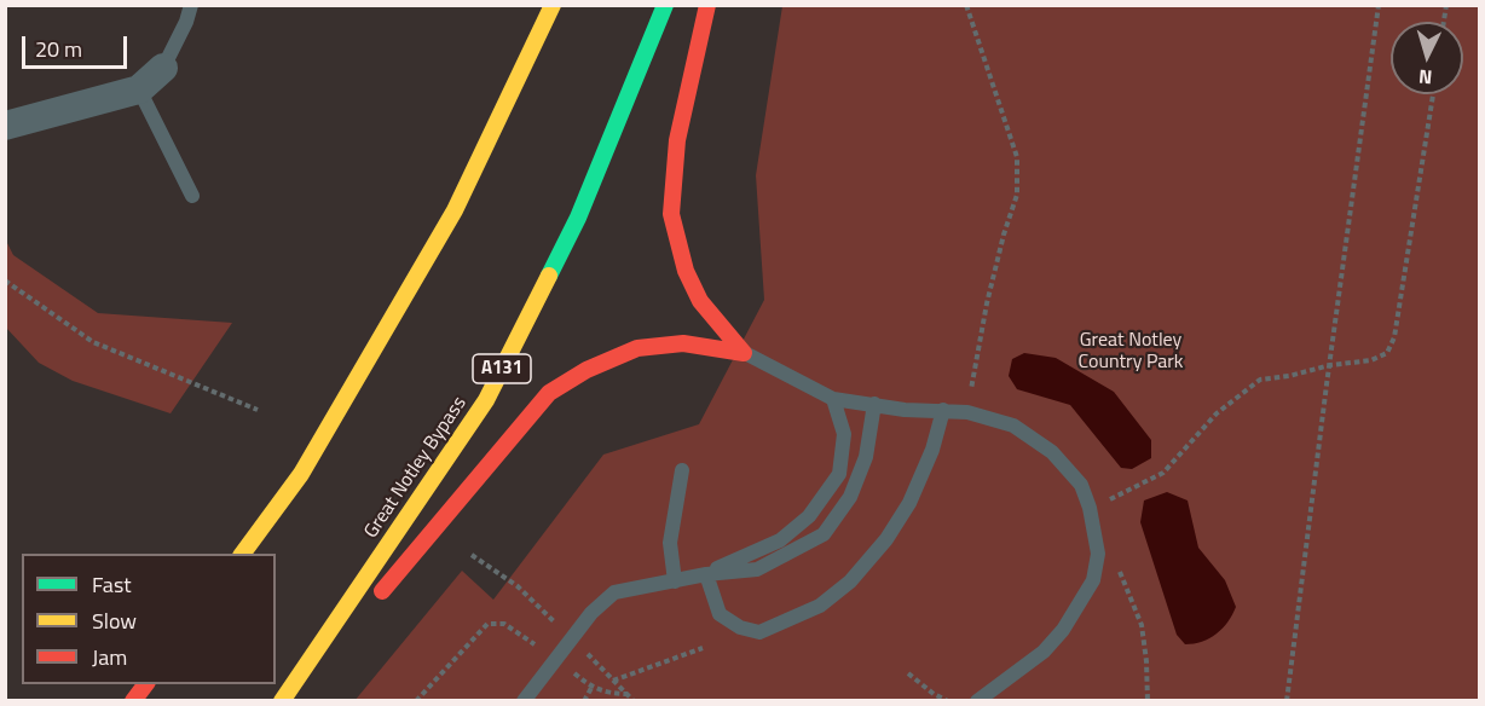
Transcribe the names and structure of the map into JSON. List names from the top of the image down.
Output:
{
  "streets": {
    "highway": ["A131", "Great Notley Bypass"]
  },
  "parks": ["Great Notley Country Park"],
  "legend": ["Fast", "Slow", "Jam"],
  "scale_bar": "20 m",
  "north": "bottom"
}
